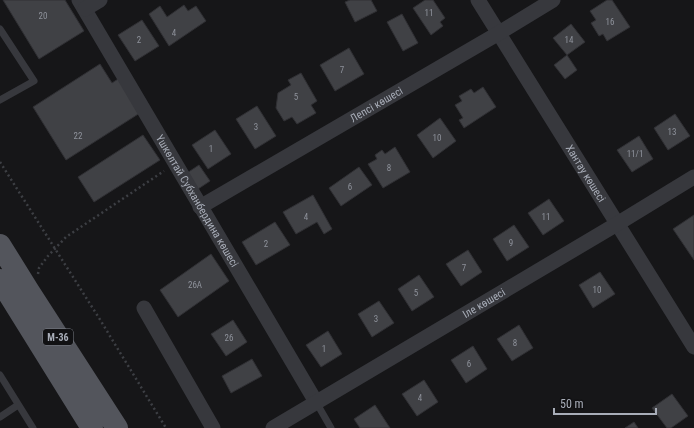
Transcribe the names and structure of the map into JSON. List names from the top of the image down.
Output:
{
  "streets": {
    "main road": ["M-36"],
    "street": [
      "Лепсі көшесі",
      "Хантау көшесі",
      "Үшкөлтай Субханбердина көшесі",
      "Іле көшесі"
    ]
  },
  "crossings": [
    ["Лепсі көшесі", "Хантау көшесі"],
    ["Лепсі көшесі", "Үшкөлтай Субханбердина көшесі"],
    ["Хантау көшесі", "Іле көшесі"],
    ["Үшкөлтай Субханбердина көшесі", "Іле көшесі"]
  ],
  "house_numbers": [
    "11",
    "20",
    "16",
    "4",
    "2",
    "14",
    "7",
    "5",
    "3",
    "13",
    "22",
    "10",
    "1",
    "11/1",
    "8",
    "6",
    "4",
    "11",
    "9",
    "2",
    "7",
    "26А",
    "10",
    "5",
    "3",
    "26",
    "8",
    "1",
    "6",
    "4"
  ],
  "scale_bar": "50 m"
}
